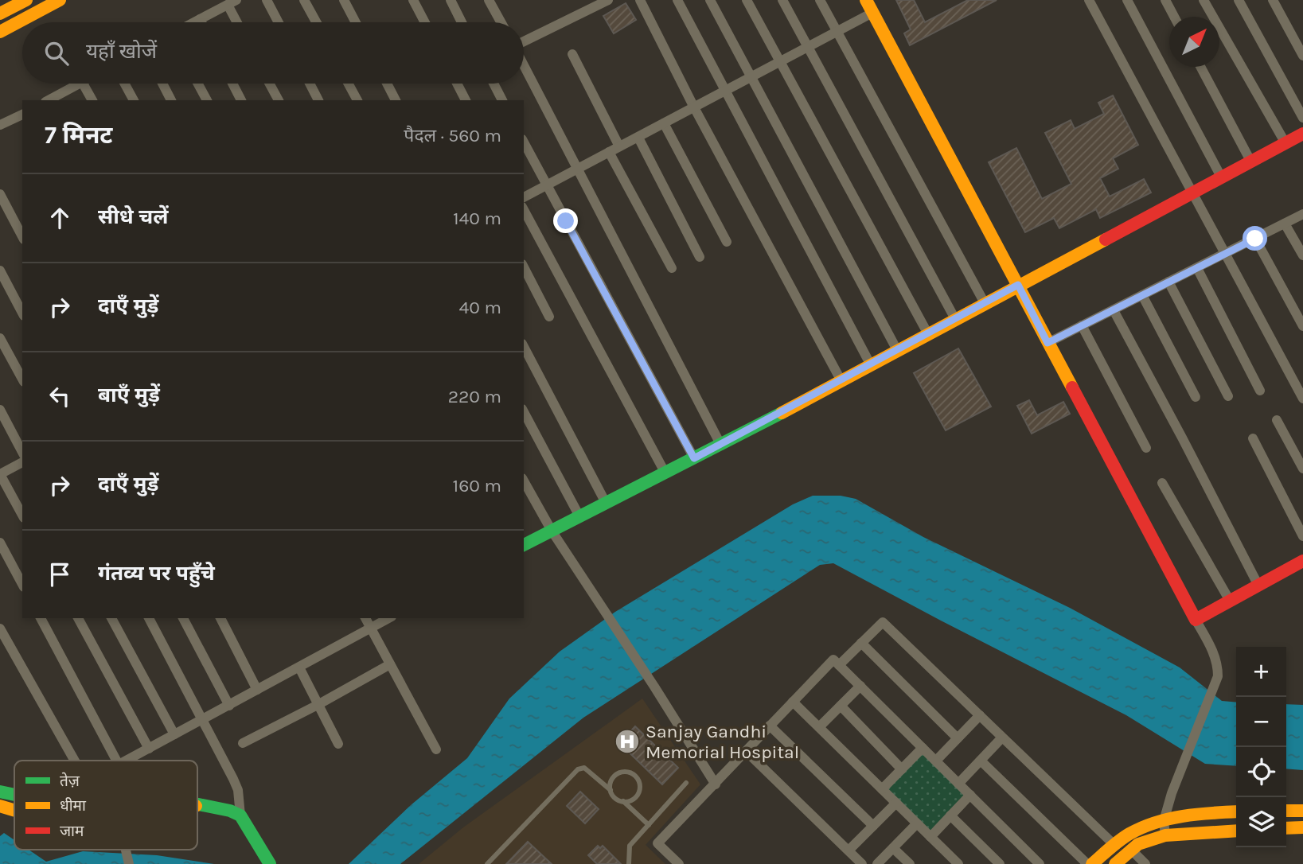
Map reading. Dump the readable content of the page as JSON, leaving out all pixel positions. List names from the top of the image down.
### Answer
{
  "places": {
    "hospital": ["Sanjay Gandhi Memorial Hospital"]
  },
  "legend": ["तेज़", "धीमा", "जाम"],
  "north": "top right",
  "page": {
    "search": "यहाँ खोजें",
    "heading": ["7 मिनट", "पैदल · 560 m"],
    "list": [
      ["सीधे चलें", "140 m"],
      ["दाएँ मुड़ें", "40 m"],
      ["बाएँ मुड़ें", "220 m"],
      ["दाएँ मुड़ें", "160 m"],
      "गंतव्य पर पहुँचे"
    ],
    "map_buttons": ["+", "−"]
  }
}
